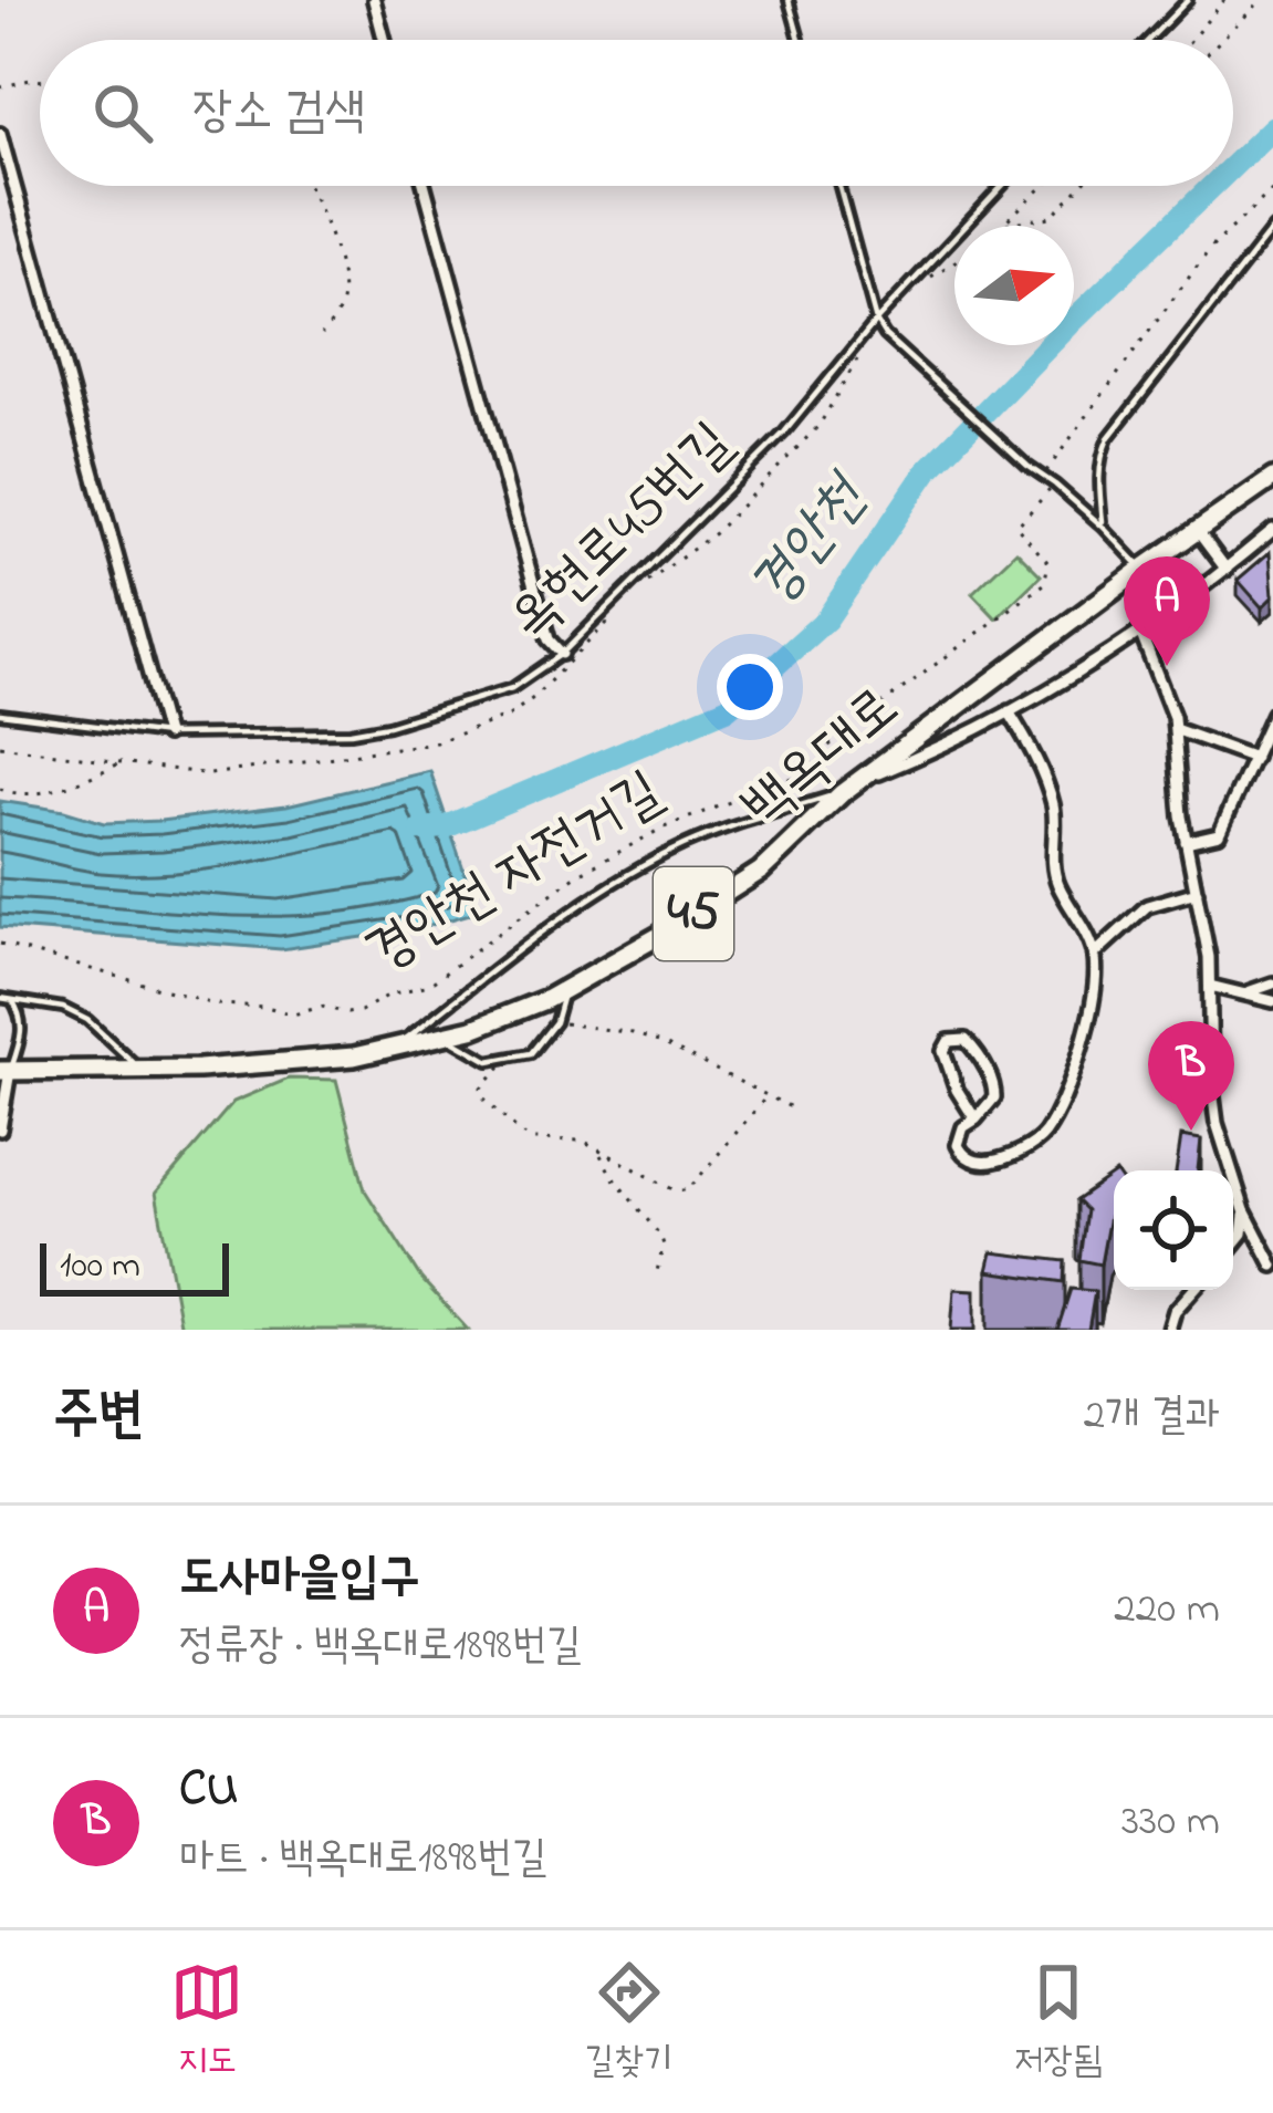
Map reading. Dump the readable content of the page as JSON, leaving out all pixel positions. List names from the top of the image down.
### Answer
{
  "streets": {
    "main road": ["백옥대로", "45"],
    "lane": ["옥현로45번길"],
    "path": ["경안천 자전거길"]
  },
  "water": ["경안천"],
  "scale_bar": "100 m",
  "north": "right",
  "page": {
    "search": "장소 검색",
    "pins": ["A", "B"],
    "scale": "100 m",
    "heading": ["주변", "2개 결과"],
    "list": [
      {
        "mark": "A",
        "name": "도사마을입구",
        "note": "정류장 · 백옥대로1898번길",
        "value": "220 m"
      },
      {
        "mark": "B",
        "name": "CU",
        "note": "마트 · 백옥대로1898번길",
        "value": "330 m"
      }
    ],
    "nav": ["지도", "길찾기", "저장됨"]
  }
}
